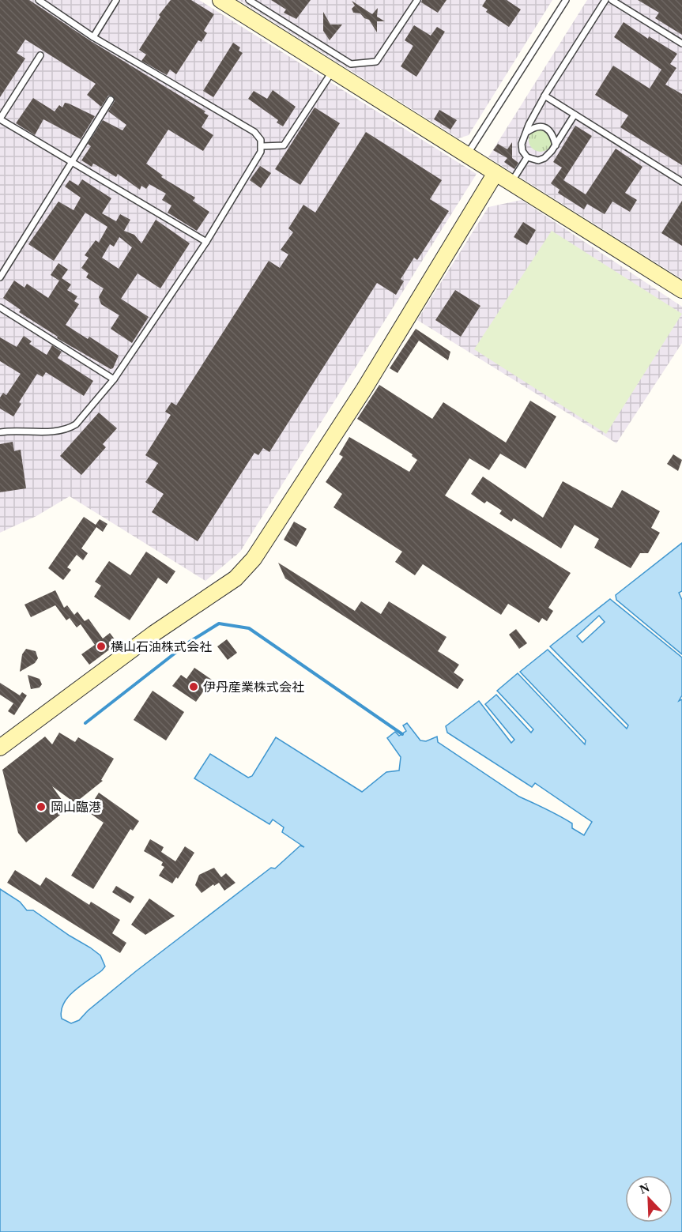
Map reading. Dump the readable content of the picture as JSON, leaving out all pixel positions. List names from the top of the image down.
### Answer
{
  "places": ["横山石油株式会社", "伊丹産業株式会社", "岡山臨港"],
  "north": "top left"
}
